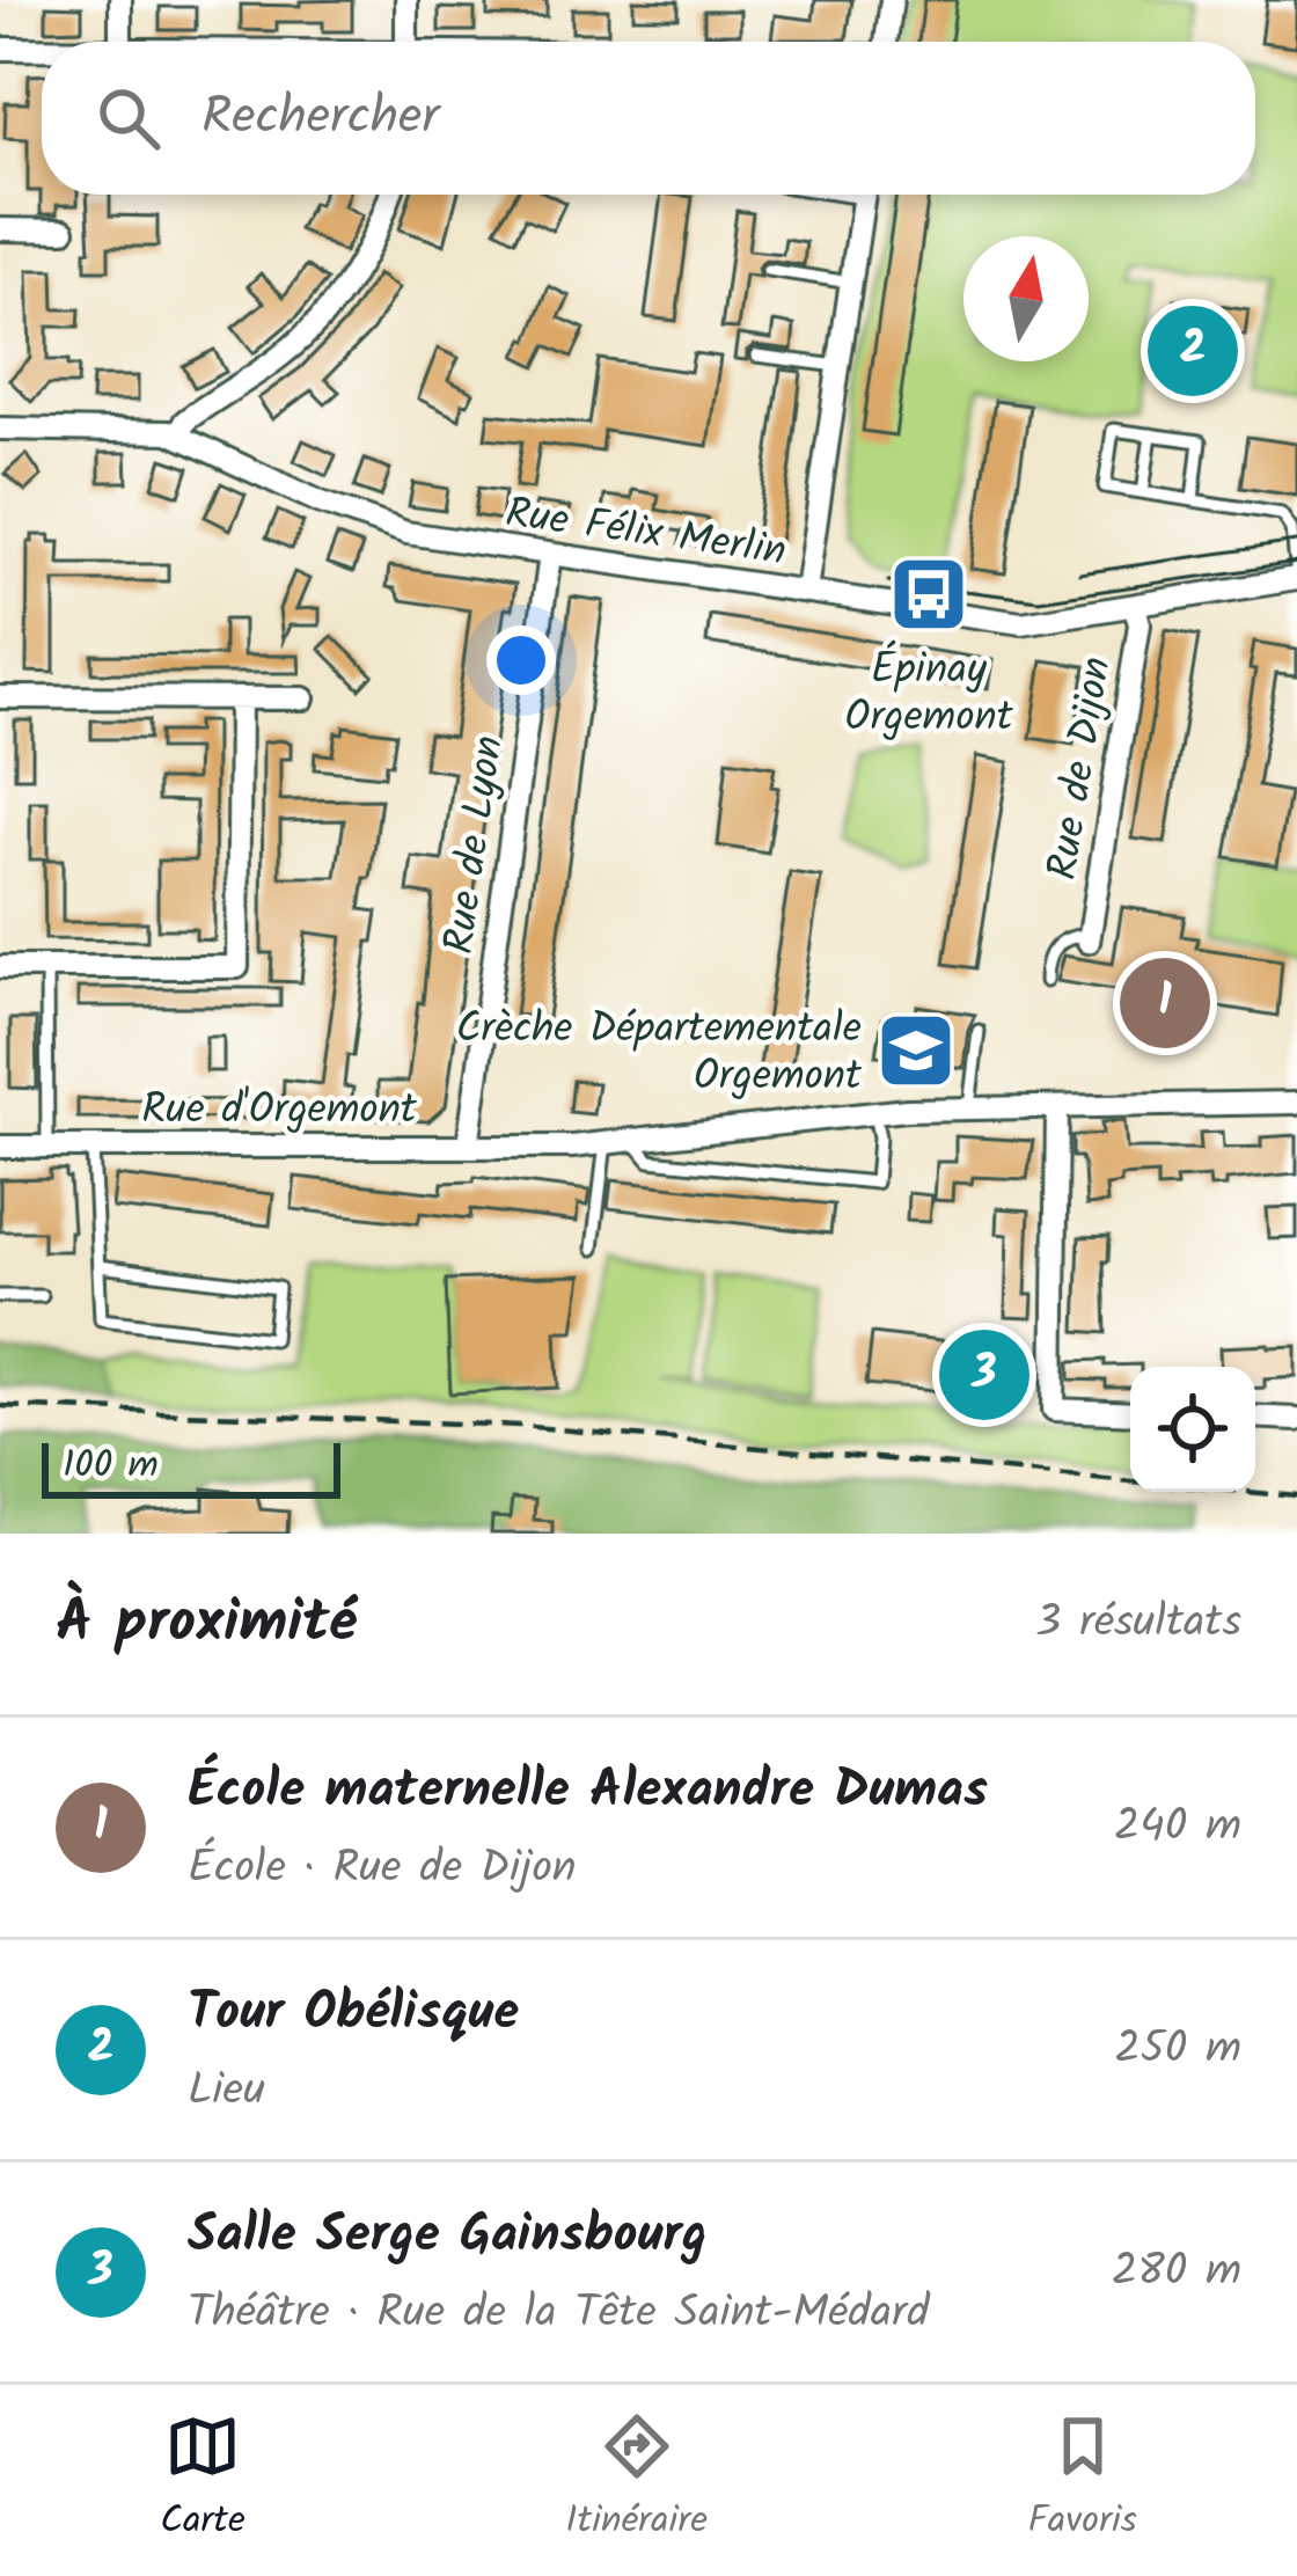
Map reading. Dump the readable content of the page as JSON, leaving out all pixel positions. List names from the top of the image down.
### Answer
{
  "streets": {
    "street": [
      "Rue Félix Merlin",
      "Rue de Dijon",
      "Rue de Lyon",
      "Rue d'Orgemont"
    ]
  },
  "crossings": [
    ["Rue Félix Merlin", "Rue de Dijon"],
    ["Rue Félix Merlin", "Rue de Lyon"],
    ["Rue de Lyon", "Rue d'Orgemont"]
  ],
  "places": {
    "bus stop": ["Épinay Orgemont"],
    "school or university": ["Crèche Départementale Orgemont"]
  },
  "scale_bar": "100 m",
  "north": "top",
  "page": {
    "search": "Rechercher",
    "pins": ["2", "1", "3"],
    "scale": "100 m",
    "heading": ["À proximité", "3 résultats"],
    "list": [
      {
        "mark": "1",
        "name": "École maternelle Alexandre Dumas",
        "note": "École · Rue de Dijon",
        "value": "240 m"
      },
      {
        "mark": "2",
        "name": "Tour Obélisque",
        "note": "Lieu",
        "value": "250 m"
      },
      {
        "mark": "3",
        "name": "Salle Serge Gainsbourg",
        "note": "Théâtre · Rue de la Tête Saint-Médard",
        "value": "280 m"
      }
    ],
    "nav": ["Carte", "Itinéraire", "Favoris"]
  }
}
